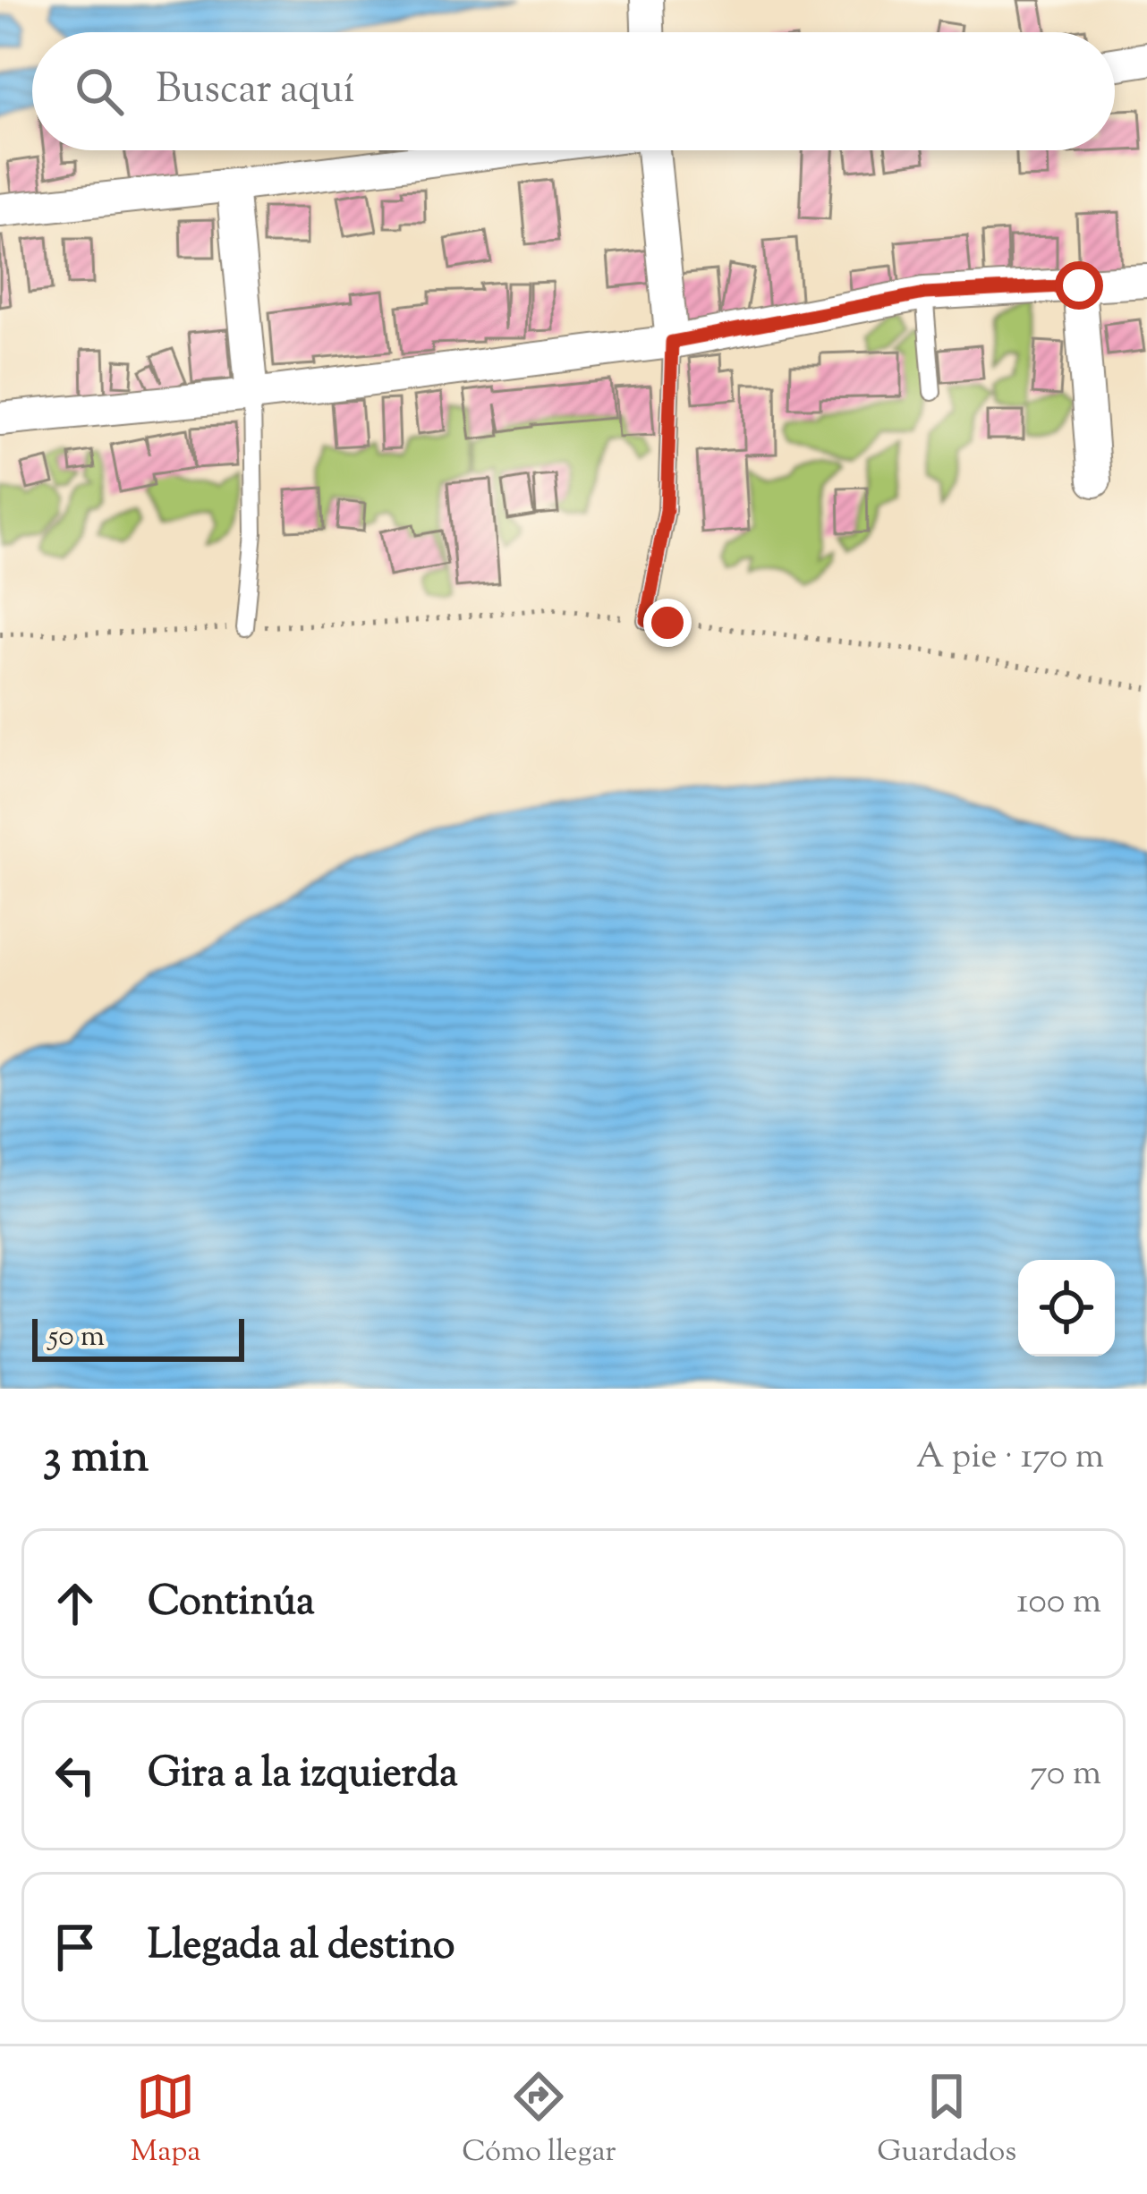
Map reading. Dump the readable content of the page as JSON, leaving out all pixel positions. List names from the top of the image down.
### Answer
{
  "scale_bar": "50 m",
  "page": {
    "search": "Buscar aquí",
    "scale": "50 m",
    "heading": ["3 min", "A pie · 170 m"],
    "list": [
      ["Continúa", "100 m"],
      ["Gira a la izquierda", "70 m"],
      "Llegada al destino"
    ],
    "nav": ["Mapa", "Cómo llegar", "Guardados"]
  }
}
